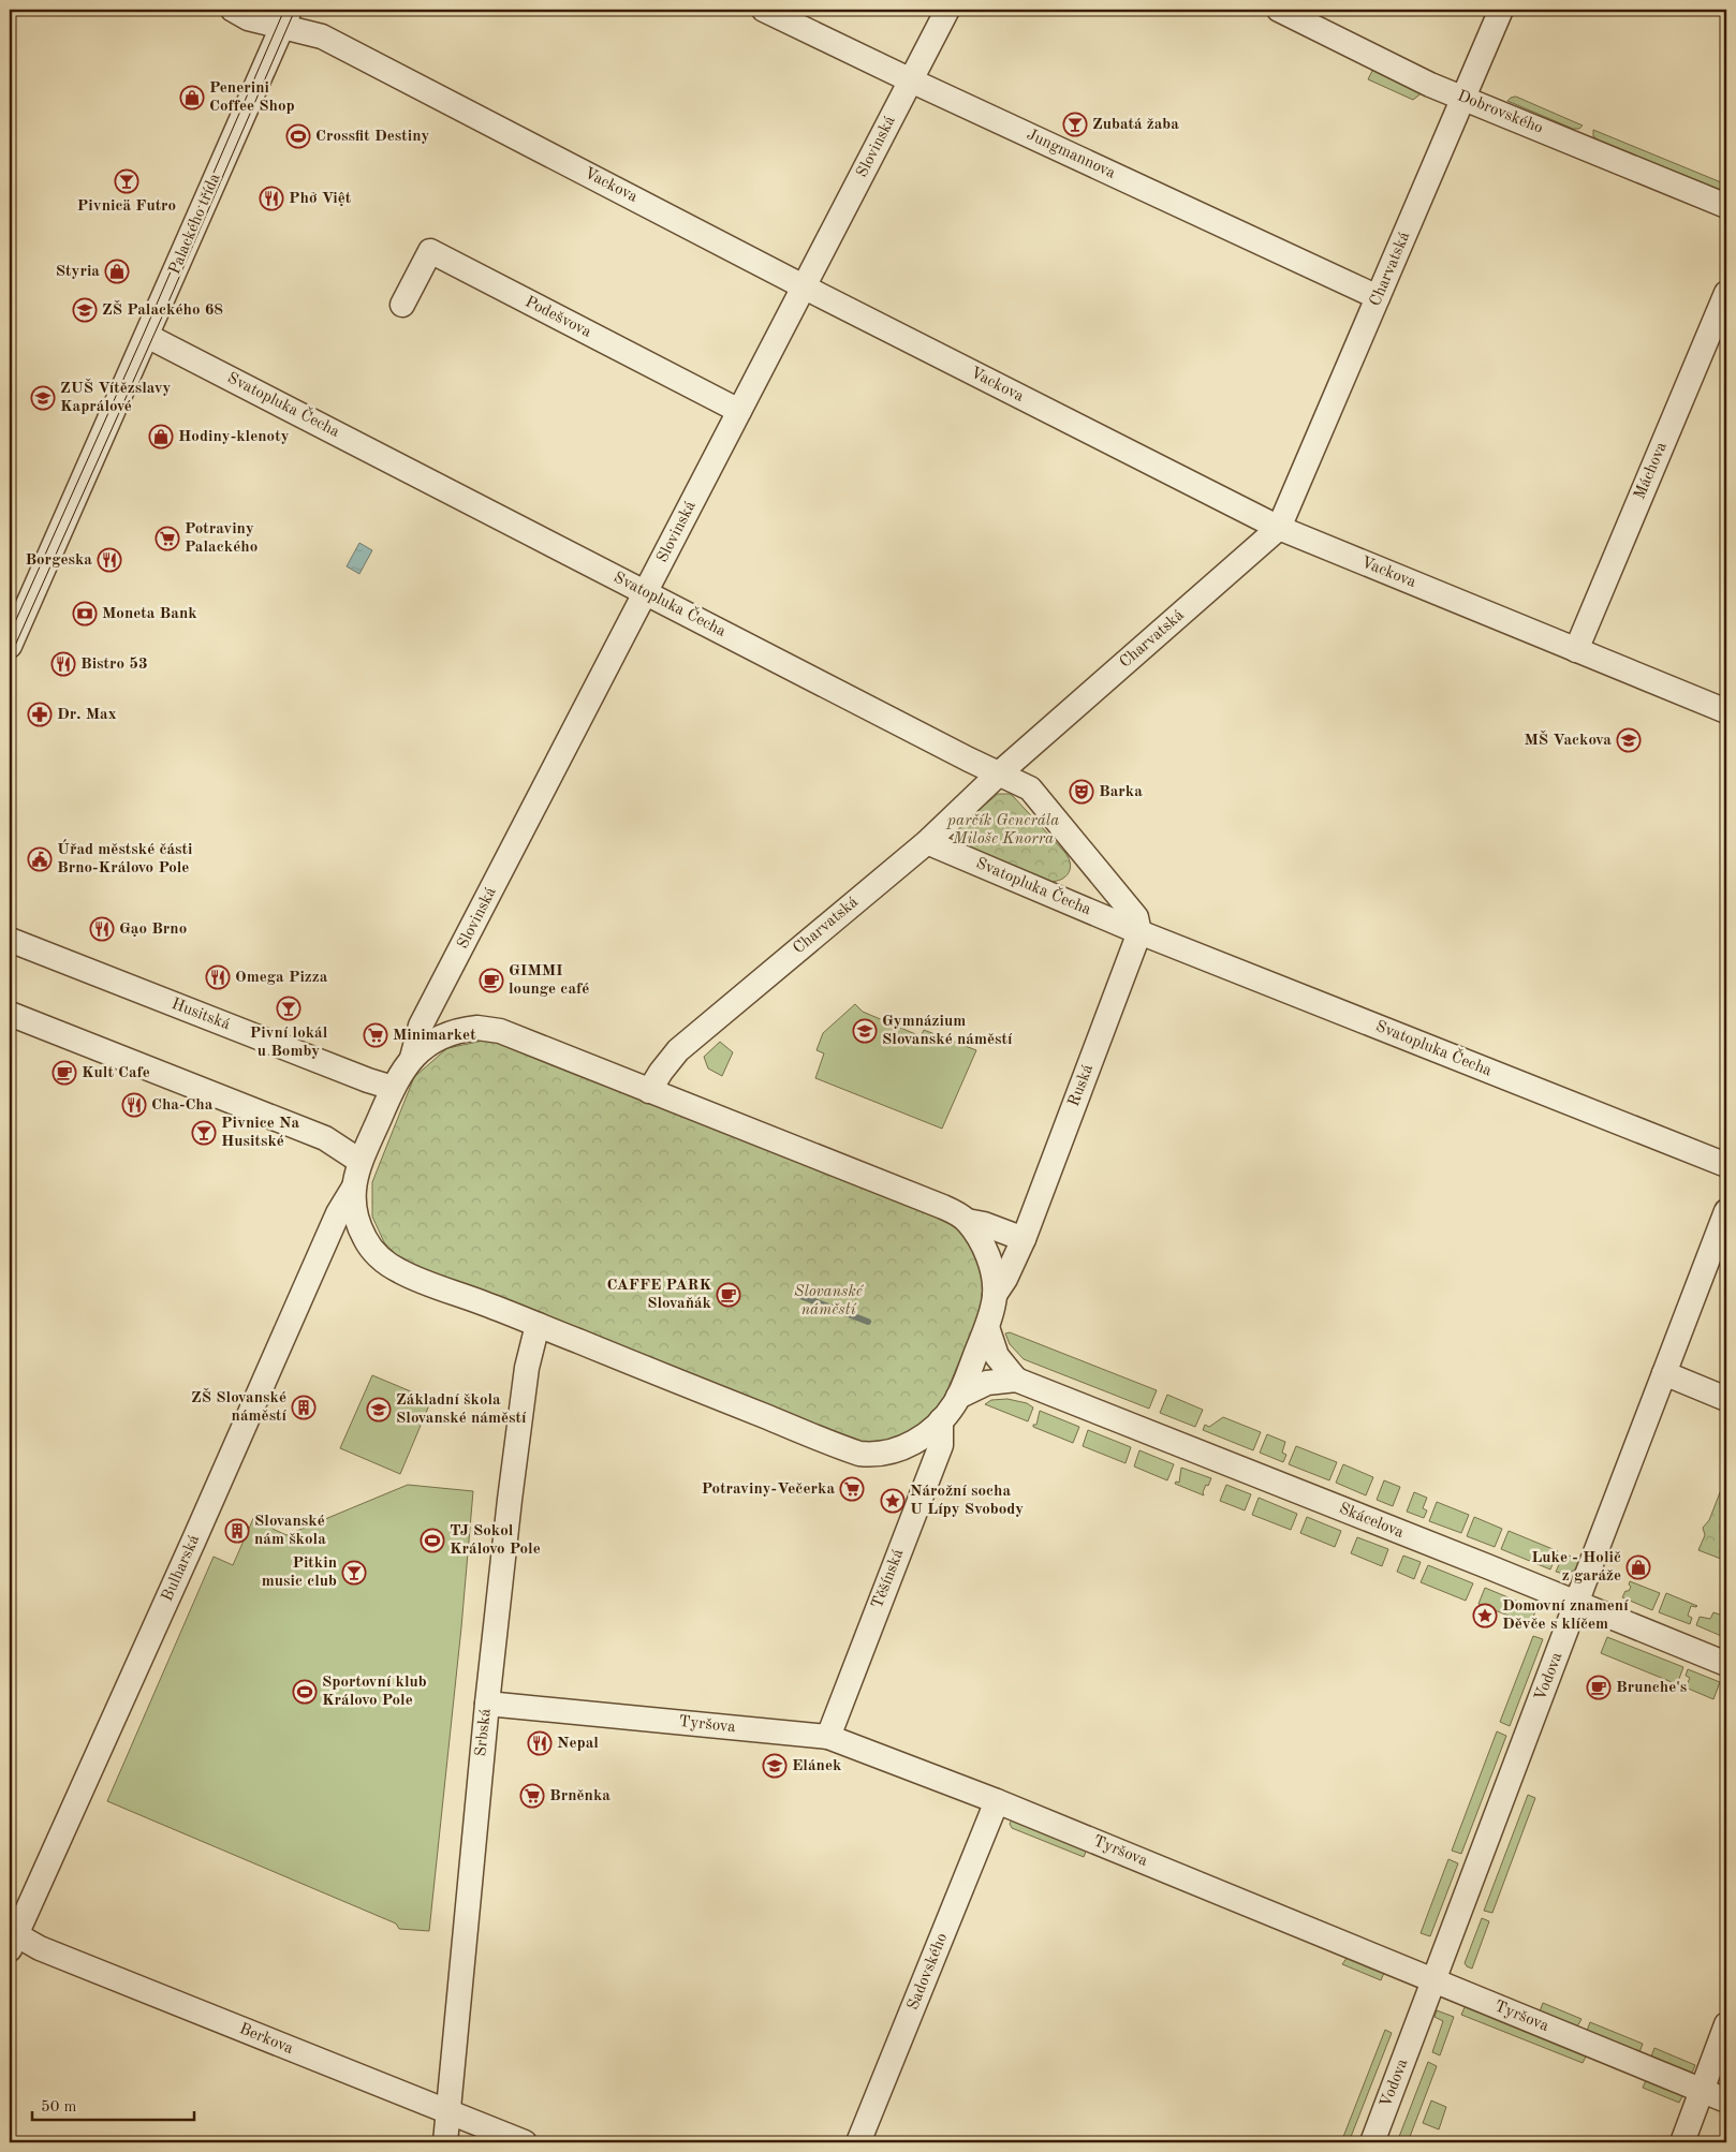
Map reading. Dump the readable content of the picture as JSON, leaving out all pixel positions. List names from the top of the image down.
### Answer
{
  "streets": {
    "street": [
      "Dobrovského",
      "Slovinská",
      "Jungmannova",
      "Vackova",
      "Palackého třída",
      "Charvatská",
      "Podešvova",
      "Svatopluka Čecha",
      "Máchova",
      "Husitská",
      "Ruská",
      "Skácelova",
      "Bulharská",
      "Těšínská",
      "Vodova",
      "Tyršova",
      "Srbská",
      "Sadovského",
      "Berkova"
    ]
  },
  "crossings": [
    ["Dobrovského", "Charvatská"],
    ["Slovinská", "Jungmannova"],
    ["Slovinská", "Vackova"],
    ["Slovinská", "Podešvova"],
    ["Slovinská", "Svatopluka Čecha"],
    ["Jungmannova", "Charvatská"],
    ["Vackova", "Palackého třída"],
    ["Vackova", "Charvatská"],
    ["Vackova", "Máchova"],
    ["Palackého třída", "Svatopluka Čecha"],
    ["Charvatská", "Svatopluka Čecha"],
    ["Svatopluka Čecha", "Ruská"],
    ["Skácelova", "Vodova"],
    ["Bulharská", "Berkova"],
    ["Těšínská", "Tyršova"],
    ["Vodova", "Tyršova"],
    ["Tyršova", "Srbská"],
    ["Tyršova", "Sadovského"],
    ["Srbská", "Berkova"]
  ],
  "parks": ["parčík Generála Miloše Knorra", "Slovanské náměstí"],
  "places": {
    "shop": [
      "Penerini Coffee Shop",
      "Styria",
      "Hodiny-klenoty",
      "Luke - Holič z garáže"
    ],
    "bar": [
      "Zubatá žaba",
      "Pivnicä Futro",
      "Pivní lokál u Bomby",
      "Pivnice Na Husitské",
      "Pitkin music club"
    ],
    "sports": ["Crossfit Destiny", "TJ Sokol Královo Pole", "Sportovní klub Královo Pole"],
    "restaurant": [
      "Phở Việt",
      "Borgeska",
      "Bistro 53",
      "Gạo Brno",
      "Omega Pizza",
      "Cha-Cha",
      "Nepal"
    ],
    "school or university": [
      "ZŠ Palackého 68",
      "ZUŠ Vítězslavy Kaprálové",
      "MŠ Vackova",
      "Gymnázium Slovanské náměstí",
      "Základní škola Slovanské náměstí",
      "Elánek"
    ],
    "supermarket": [
      "Potraviny Palackého",
      "Minimarket",
      "Potraviny-Večerka",
      "Brněnka"
    ],
    "bank": ["Moneta Bank"],
    "pharmacy": ["Dr. Max"],
    "theatre": ["Barka"],
    "public building": ["Úřad městské části Brno-Královo Pole"],
    "cafe": [
      "GIMMI lounge café",
      "Kult Cafe",
      "CAFFE PARK Slovaňák",
      "Brunche's"
    ],
    "building": ["ZŠ Slovanské náměstí", "Slovanské nám škola"],
    "place": ["Nárožní socha U Lípy Svobody", "Domovní znamení Děvče s klíčem"]
  },
  "scale_bar": "50 m"
}
